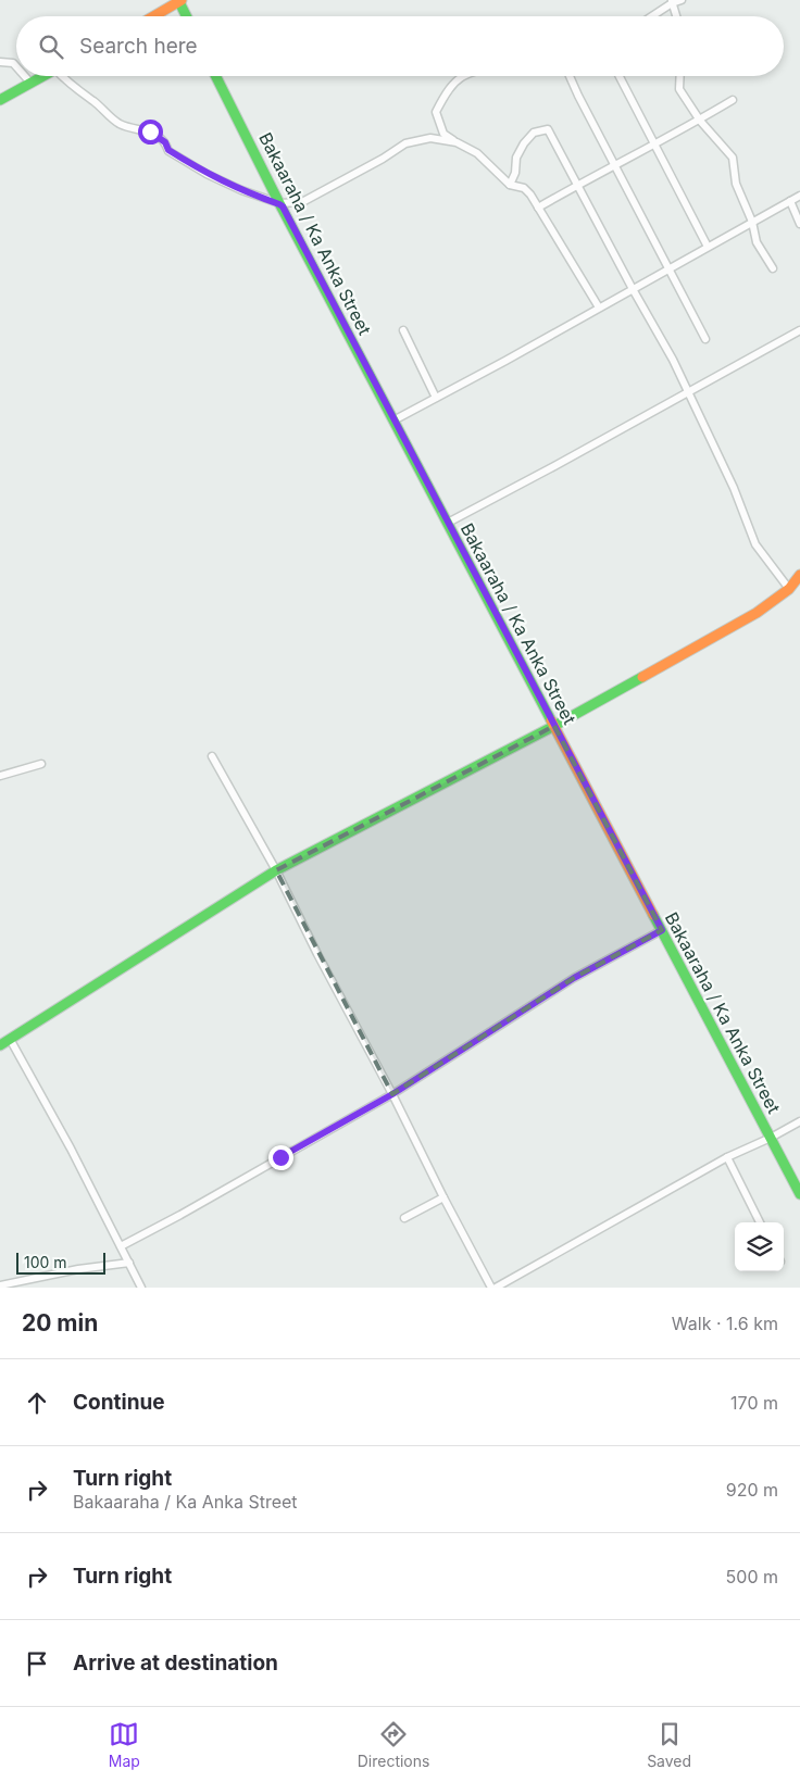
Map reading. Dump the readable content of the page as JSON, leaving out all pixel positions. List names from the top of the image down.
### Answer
{
  "streets": {
    "street": ["Bakaaraha / Ka Anka Street"]
  },
  "scale_bar": "100 m",
  "page": {
    "search": "Search here",
    "scale": "100 m",
    "heading": ["20 min", "Walk · 1.6 km"],
    "list": [
      ["Continue", "170 m"],
      ["Turn right", "Bakaaraha / Ka Anka Street", "920 m"],
      ["Turn right", "500 m"],
      "Arrive at destination"
    ],
    "nav": ["Map", "Directions", "Saved"]
  }
}
